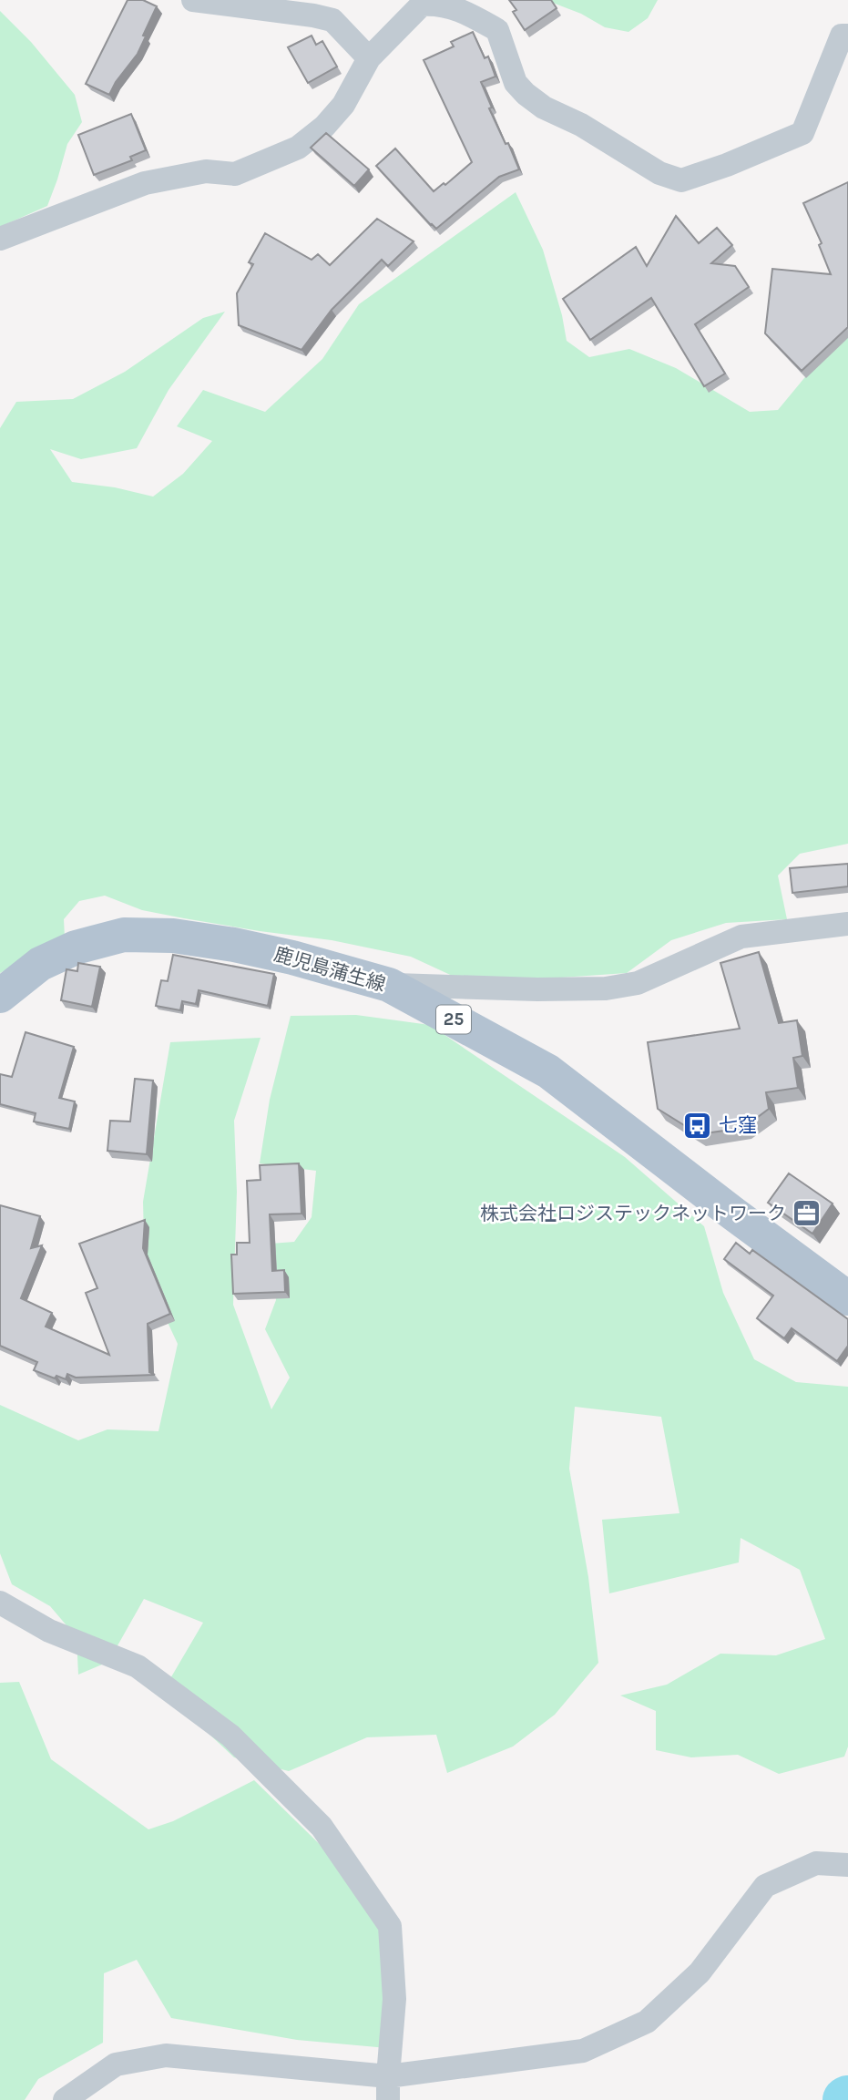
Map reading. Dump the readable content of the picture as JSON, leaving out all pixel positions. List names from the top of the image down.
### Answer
{
  "streets": {
    "main road": ["鹿児島蒲生線", "25"]
  },
  "places": {
    "bus stop": ["七窪"],
    "office": ["株式会社ロジステックネットワーク"]
  }
}
